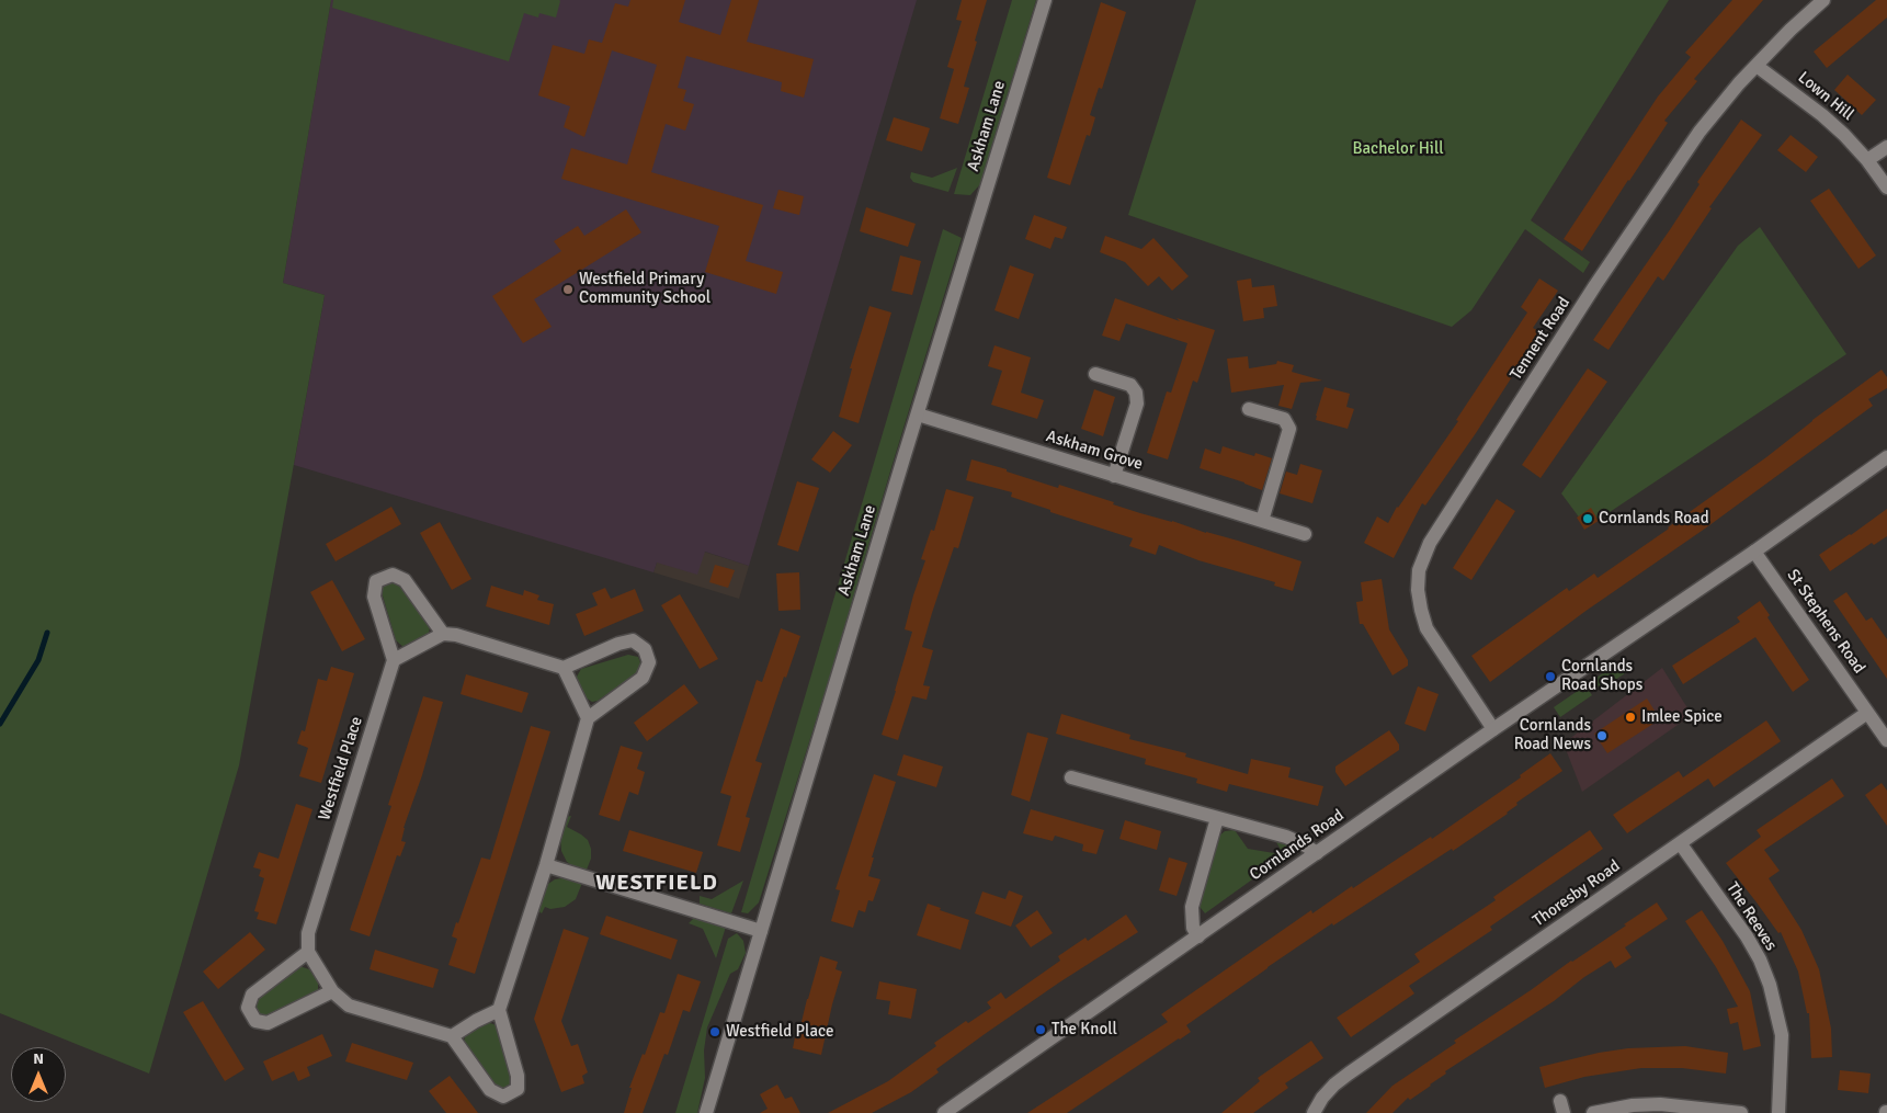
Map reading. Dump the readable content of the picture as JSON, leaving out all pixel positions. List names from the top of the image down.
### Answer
{
  "streets": {
    "street": [
      "Lown Hill",
      "Askham Lane",
      "Tennent Road",
      "Askham Grove",
      "St Stephens Road",
      "Westfield Place",
      "Cornlands Road",
      "Thoresby Road",
      "The Reeves"
    ]
  },
  "crossings": [
    ["Lown Hill", "Tennent Road"],
    ["Askham Lane", "Askham Grove"],
    ["Tennent Road", "Cornlands Road"],
    ["St Stephens Road", "Cornlands Road"],
    ["St Stephens Road", "Thoresby Road"],
    ["Thoresby Road", "The Reeves"]
  ],
  "districts": ["WESTFIELD"],
  "parks": ["Bachelor Hill"],
  "places": [
    "Westfield Primary Community School",
    "Cornlands Road",
    "Cornlands Road Shops",
    "Imlee Spice",
    "Cornlands Road News",
    "The Knoll",
    "Westfield Place"
  ],
  "north": "top"
}
